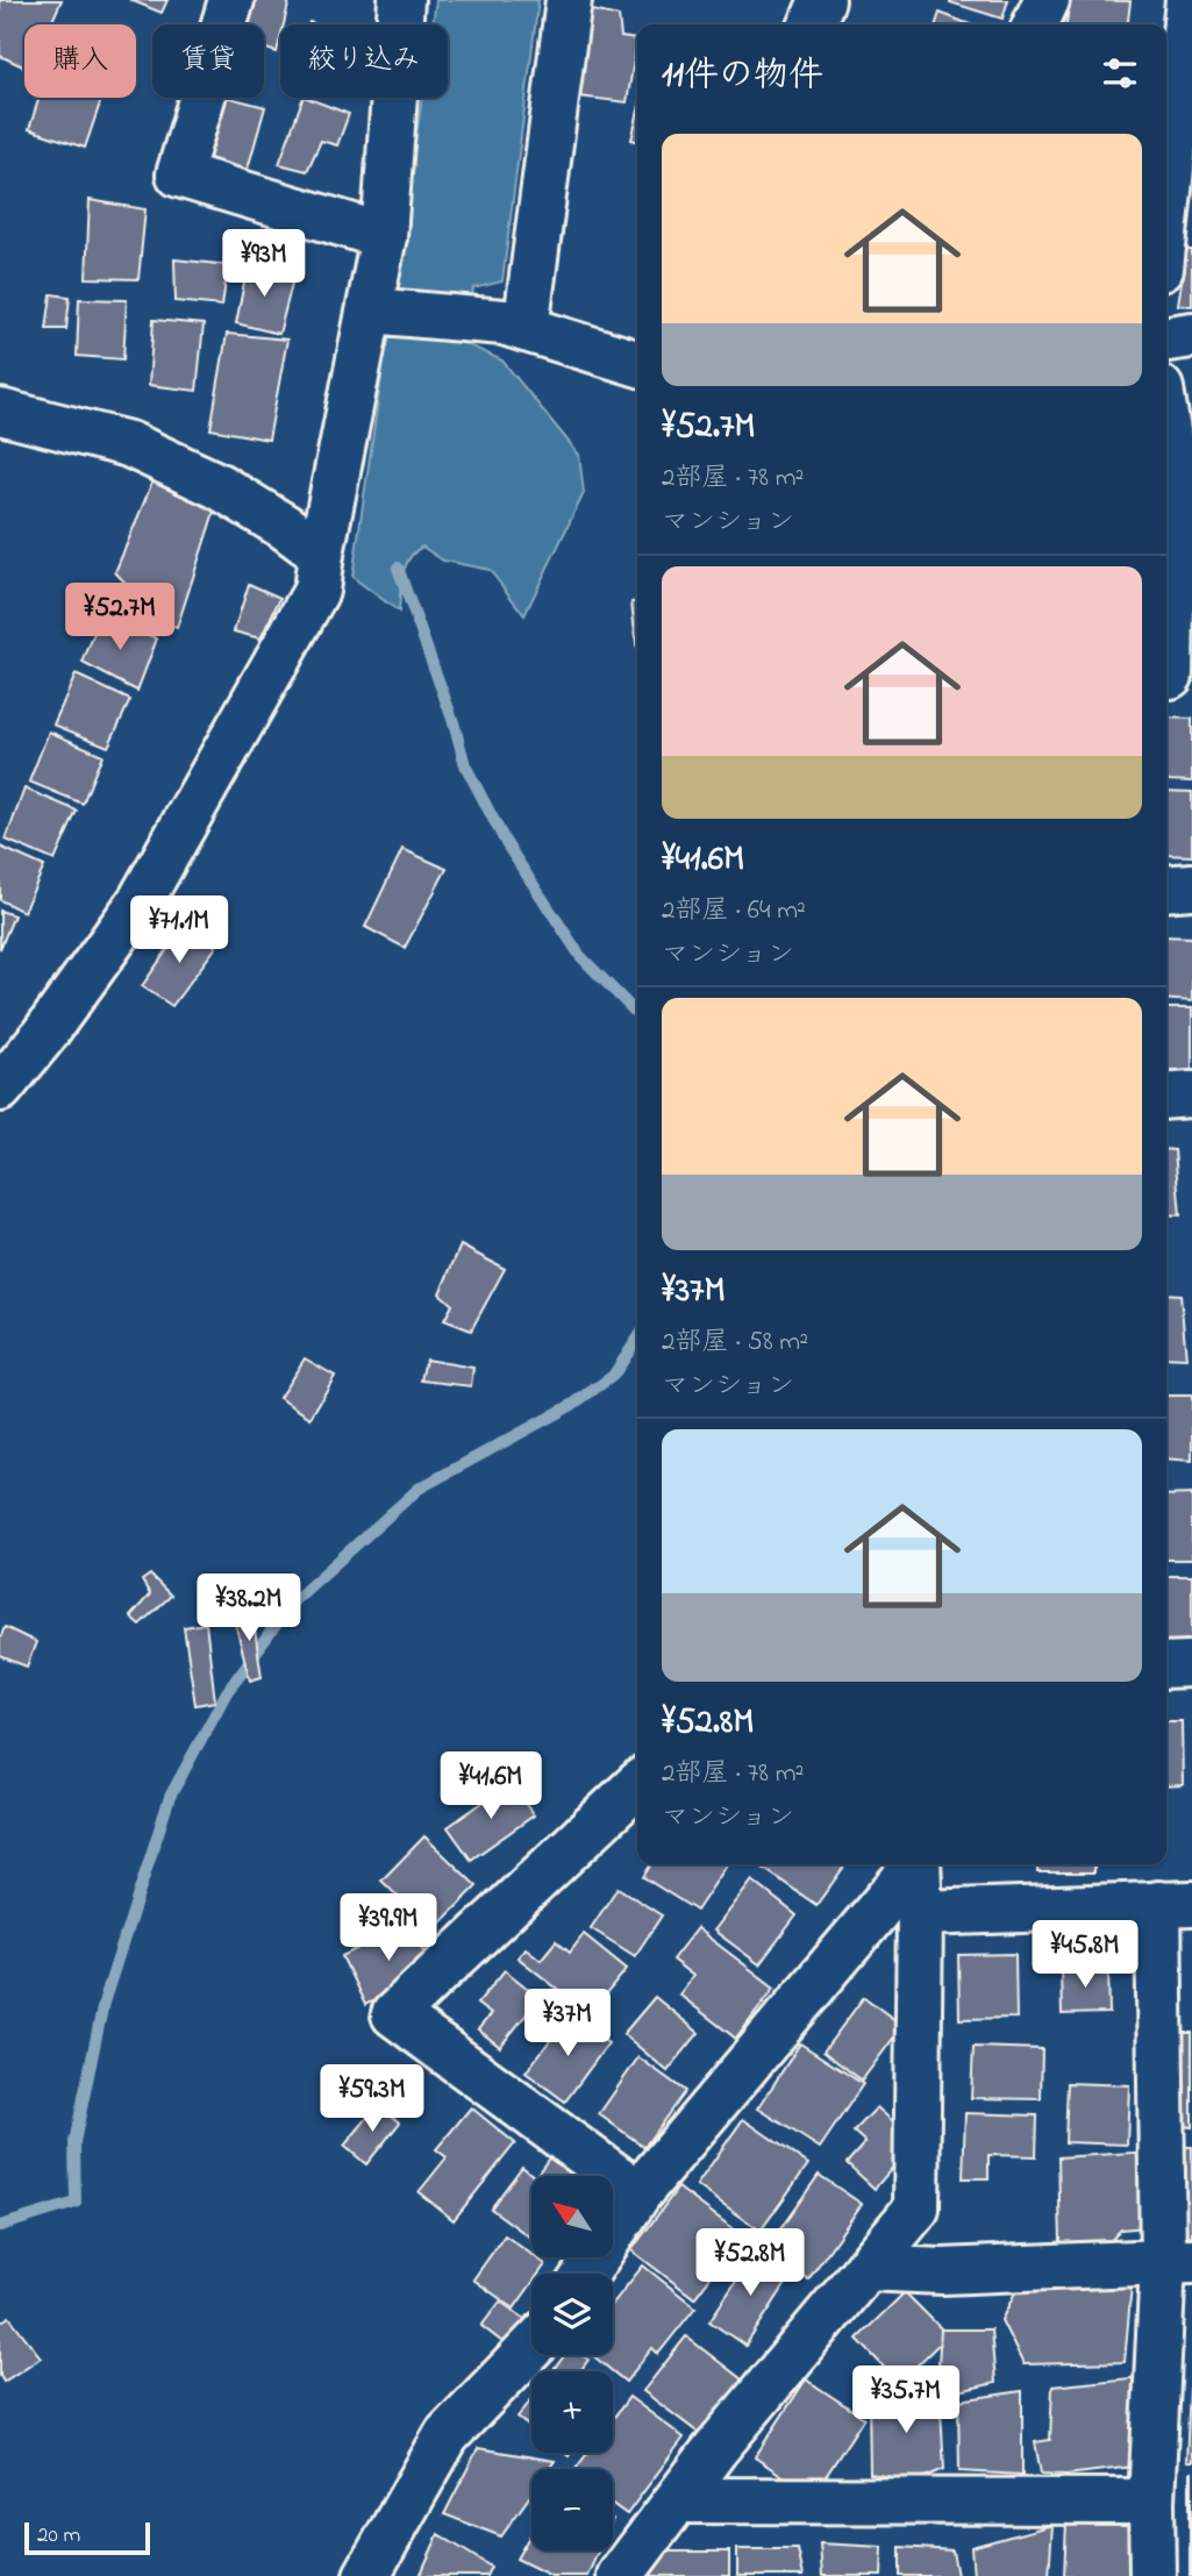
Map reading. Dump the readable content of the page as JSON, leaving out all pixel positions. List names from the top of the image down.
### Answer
{
  "scale_bar": "20 m",
  "north": "top left",
  "page": {
    "chip": ["購入", "賃貸", "絞り込み"],
    "heading": "11件の物件",
    "list": [
      {
        "name": "¥52.7M",
        "note": "2部屋 · 78 m² · マンション"
      },
      {
        "name": "¥41.6M",
        "note": "2部屋 · 64 m² · マンション"
      },
      {
        "name": "¥37M",
        "note": "2部屋 · 58 m² · マンション"
      },
      {
        "name": "¥52.8M",
        "note": "2部屋 · 78 m² · マンション"
      }
    ],
    "price": [
      "¥93M",
      "¥52.7M",
      "¥71.1M",
      "¥38.2M",
      "¥41.6M",
      "¥39.9M",
      "¥45.8M",
      "¥37M",
      "¥59.3M",
      "¥52.8M",
      "¥35.7M"
    ],
    "map_buttons": ["+", "−"],
    "scale": "20 m"
  }
}
